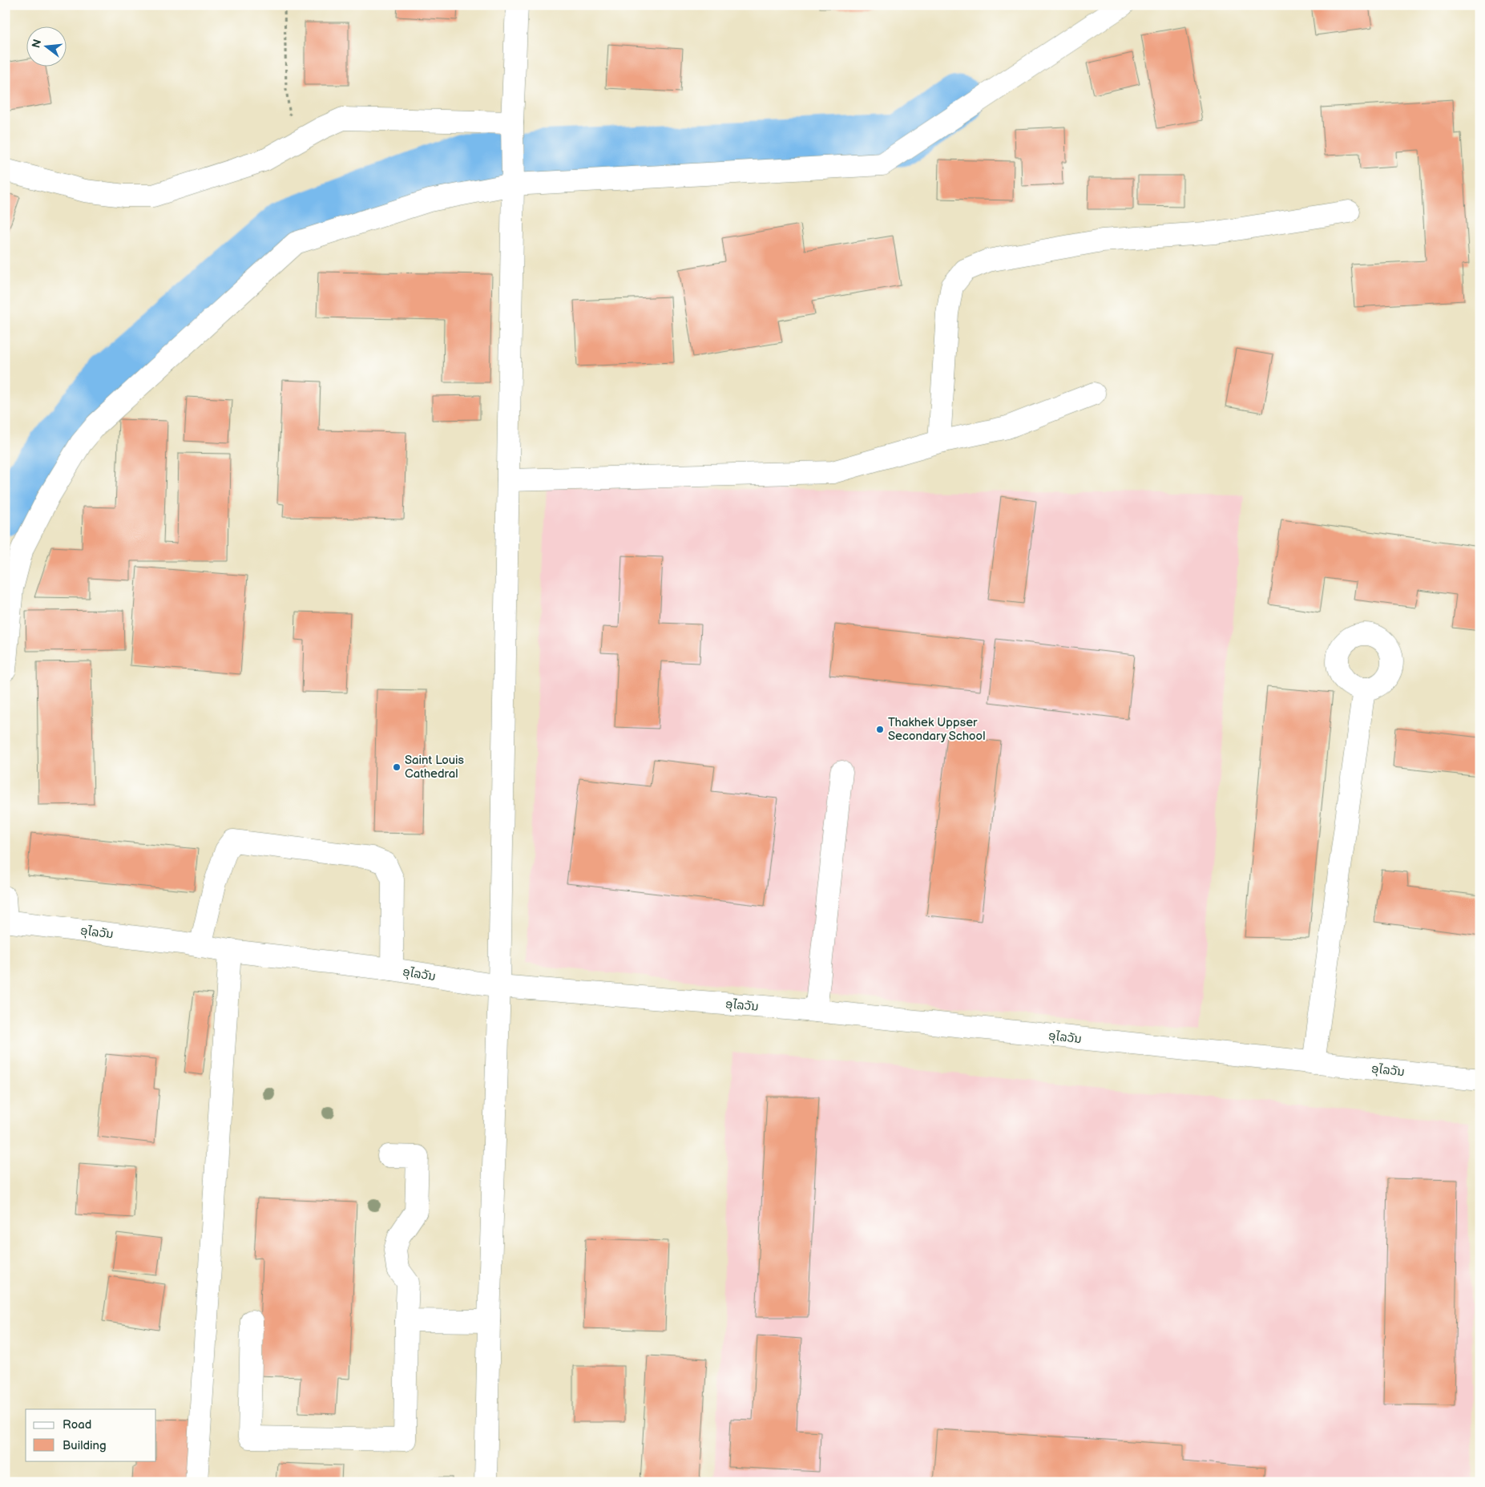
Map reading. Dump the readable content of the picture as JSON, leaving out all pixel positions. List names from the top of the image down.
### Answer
{
  "streets": {
    "street": ["ອຸໄລວັນ"]
  },
  "places": ["Thakhek Uppser Secondary School", "Saint Louis Cathedral"],
  "legend": ["Road", "Building"],
  "north": "left"
}
